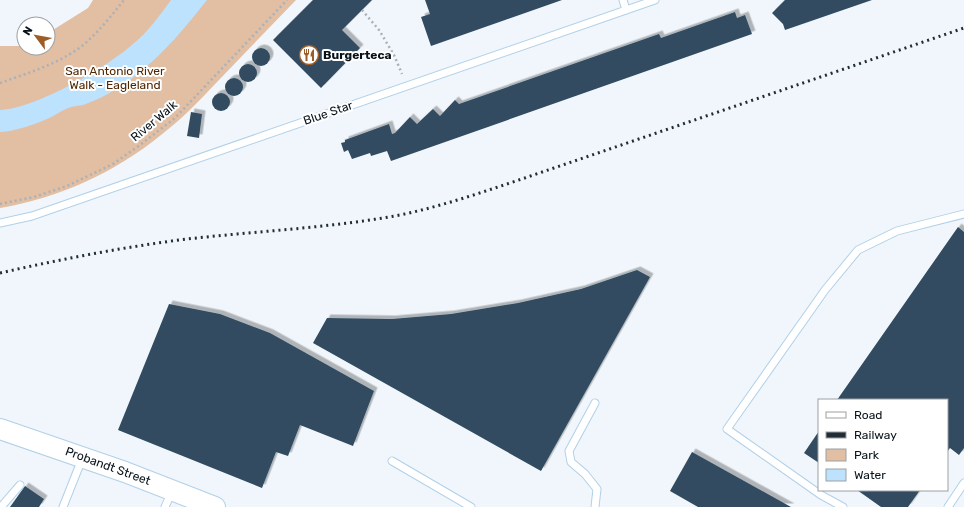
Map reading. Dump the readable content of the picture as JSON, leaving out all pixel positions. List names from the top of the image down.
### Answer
{
  "streets": {
    "main road": ["Probandt Street"],
    "lane": ["Blue Star"],
    "path": ["River Walk"]
  },
  "parks": ["San Antonio River Walk - Eagleland"],
  "places": {
    "restaurant": ["Burgerteca"]
  },
  "legend": [
    "Road",
    "Railway",
    "Park",
    "Water"
  ],
  "north": "top left"
}
